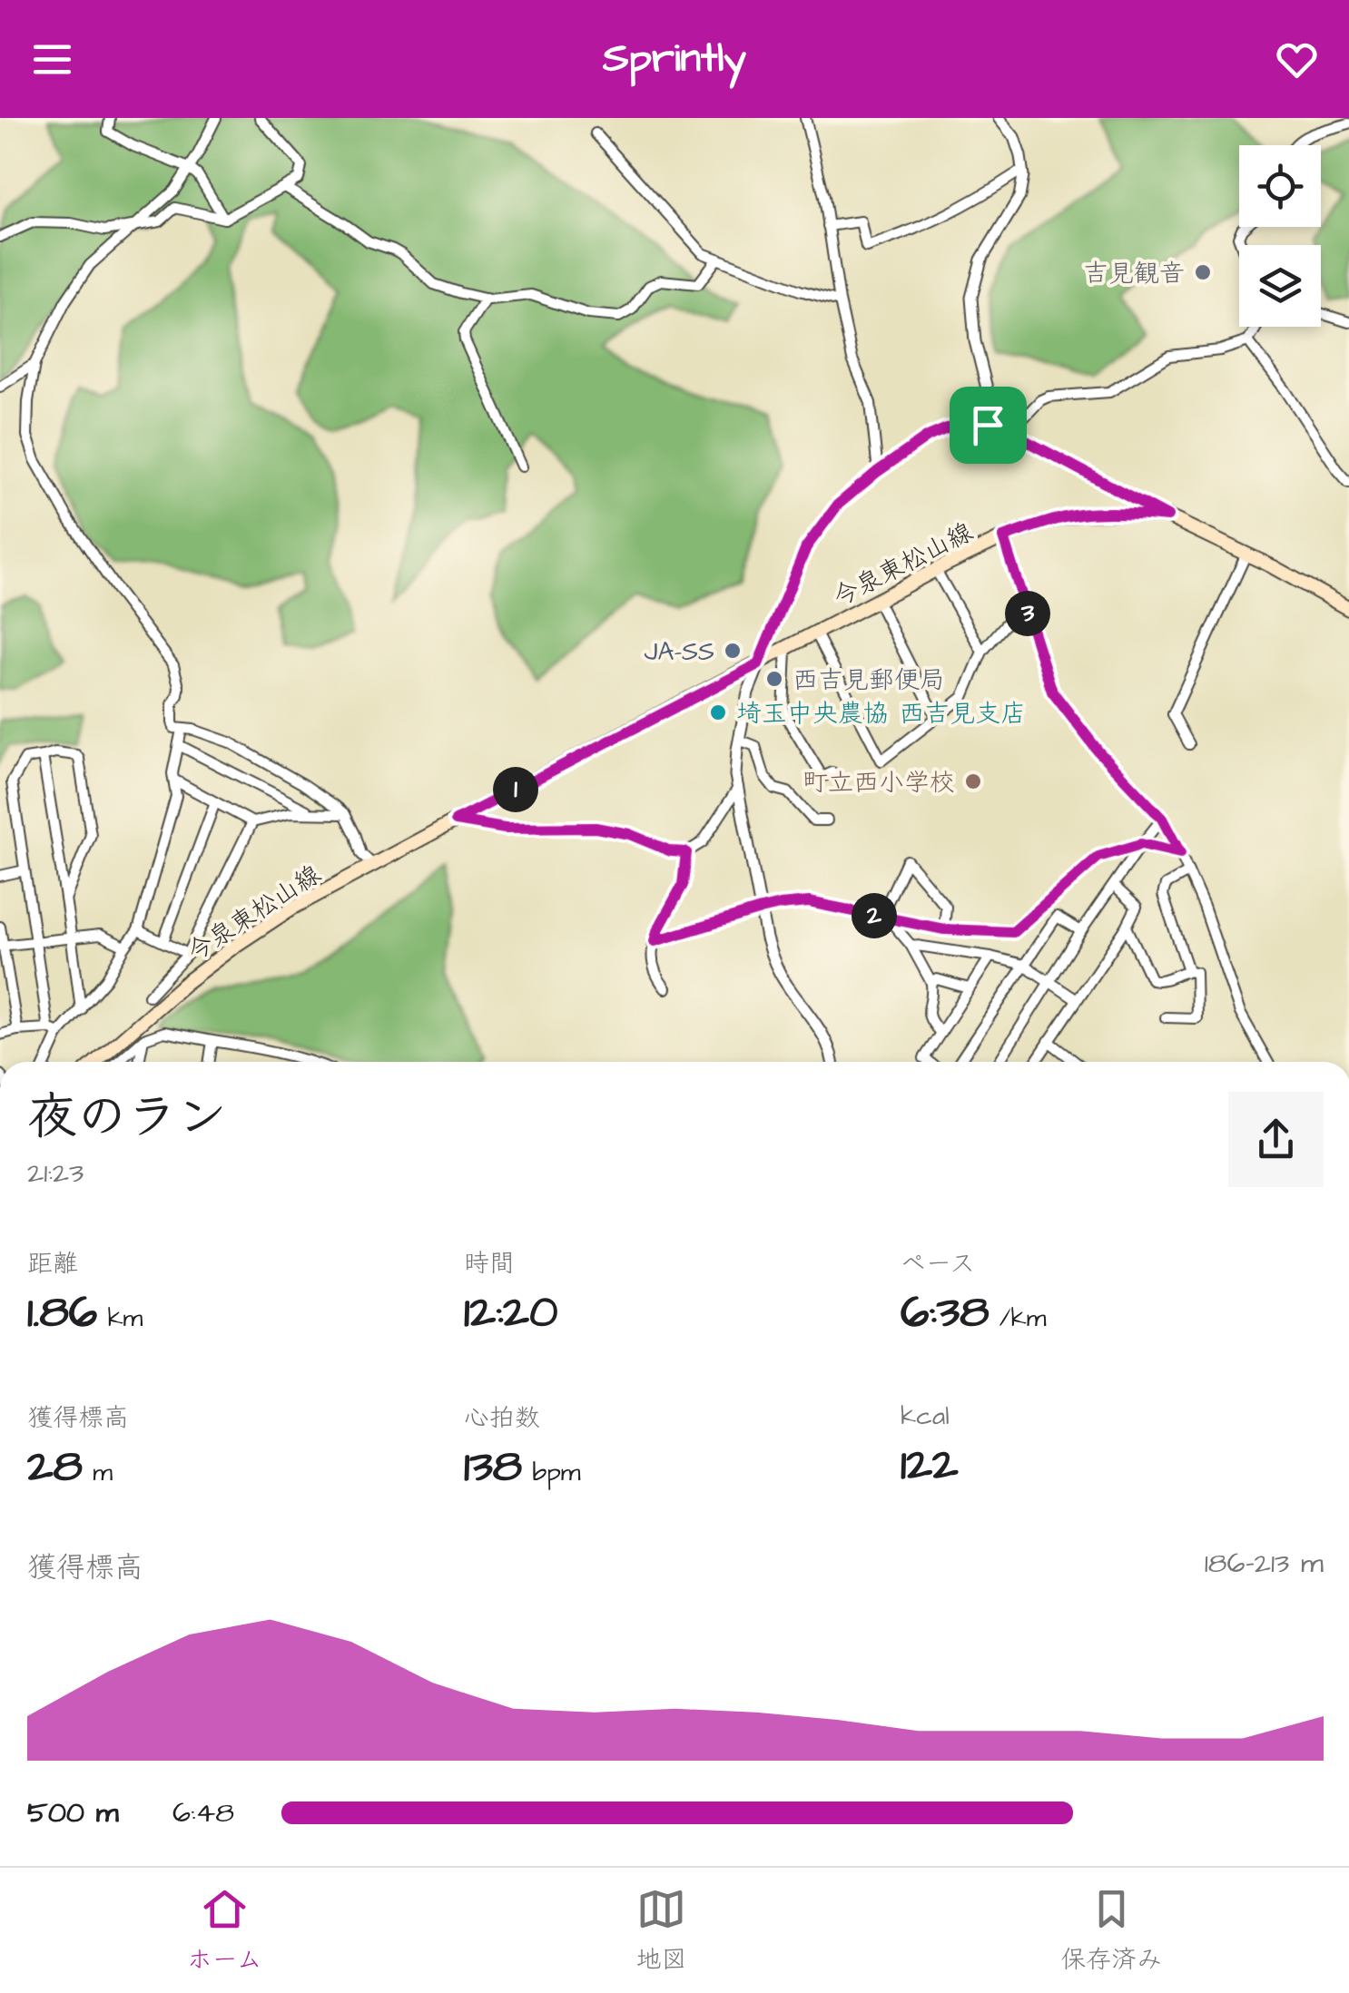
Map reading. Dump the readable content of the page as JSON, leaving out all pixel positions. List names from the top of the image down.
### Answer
{
  "streets": {
    "main road": ["今泉東松山線"]
  },
  "places": [
    "吉見観音",
    "JA-SS",
    "西吉見郵便局",
    "埼玉中央農協 西吉見支店",
    "町立西小学校"
  ],
  "page": {
    "header": "Sprintly",
    "pins": ["3", "1", "2"],
    "heading": ["夜のラン", "21:23"],
    "stats": [
      ["距離", "1.86 km"],
      ["時間", "12:20"],
      ["ペース", "6:38 /km"],
      ["獲得標高", "28 m"],
      ["心拍数", "138 bpm"],
      ["kcal", "122"]
    ],
    "chart": ["獲得標高", "186–213 m"],
    "list": [
      {
        "name": "500 m",
        "note": "6:48"
      }
    ],
    "tabs": ["ホーム", "地図", "保存済み"]
  }
}
